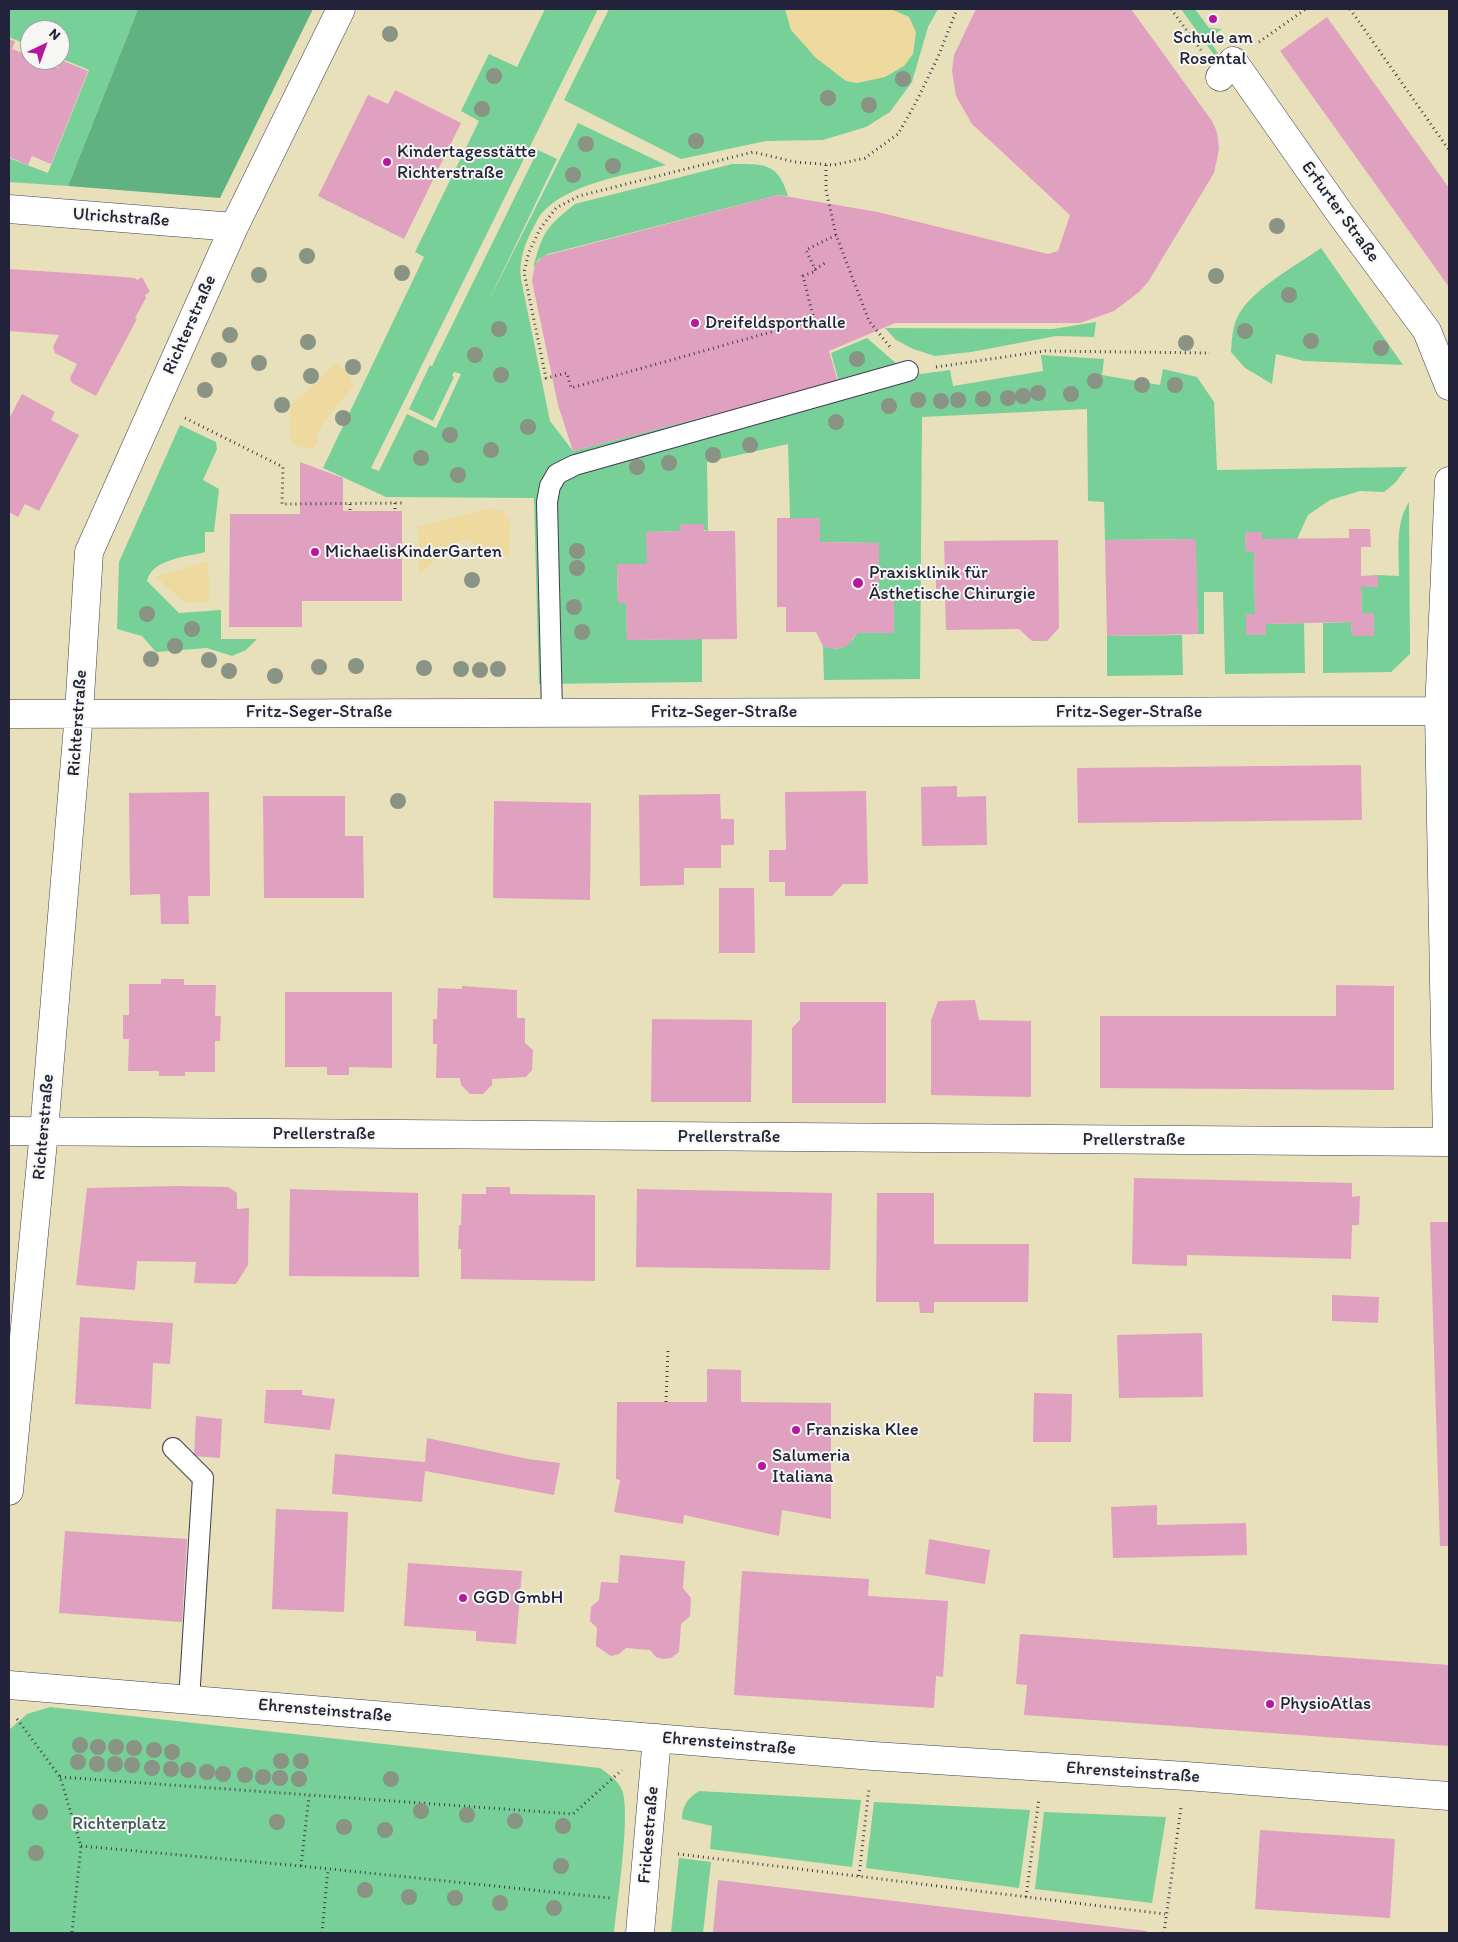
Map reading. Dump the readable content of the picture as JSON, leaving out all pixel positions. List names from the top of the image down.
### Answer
{
  "streets": {
    "street": [
      "Erfurter Straße",
      "Ulrichstraße",
      "Richterstraße",
      "Fritz-Seger-Straße",
      "Prellerstraße",
      "Ehrensteinstraße",
      "Frickestraße"
    ]
  },
  "crossings": [
    ["Ulrichstraße", "Richterstraße"],
    ["Richterstraße", "Fritz-Seger-Straße"],
    ["Richterstraße", "Prellerstraße"],
    ["Ehrensteinstraße", "Frickestraße"]
  ],
  "parks": ["Richterplatz"],
  "places": [
    "Schule am Rosental",
    "Kindertagesstätte Richterstraße",
    "Dreifeldsporthalle",
    "MichaelisKinderGarten",
    "Praxisklinik für Ästhetische Chirurgie",
    "Franziska Klee",
    "Salumeria Italiana",
    "GGD GmbH",
    "PhysioAtlas"
  ],
  "north": "top right"
}
